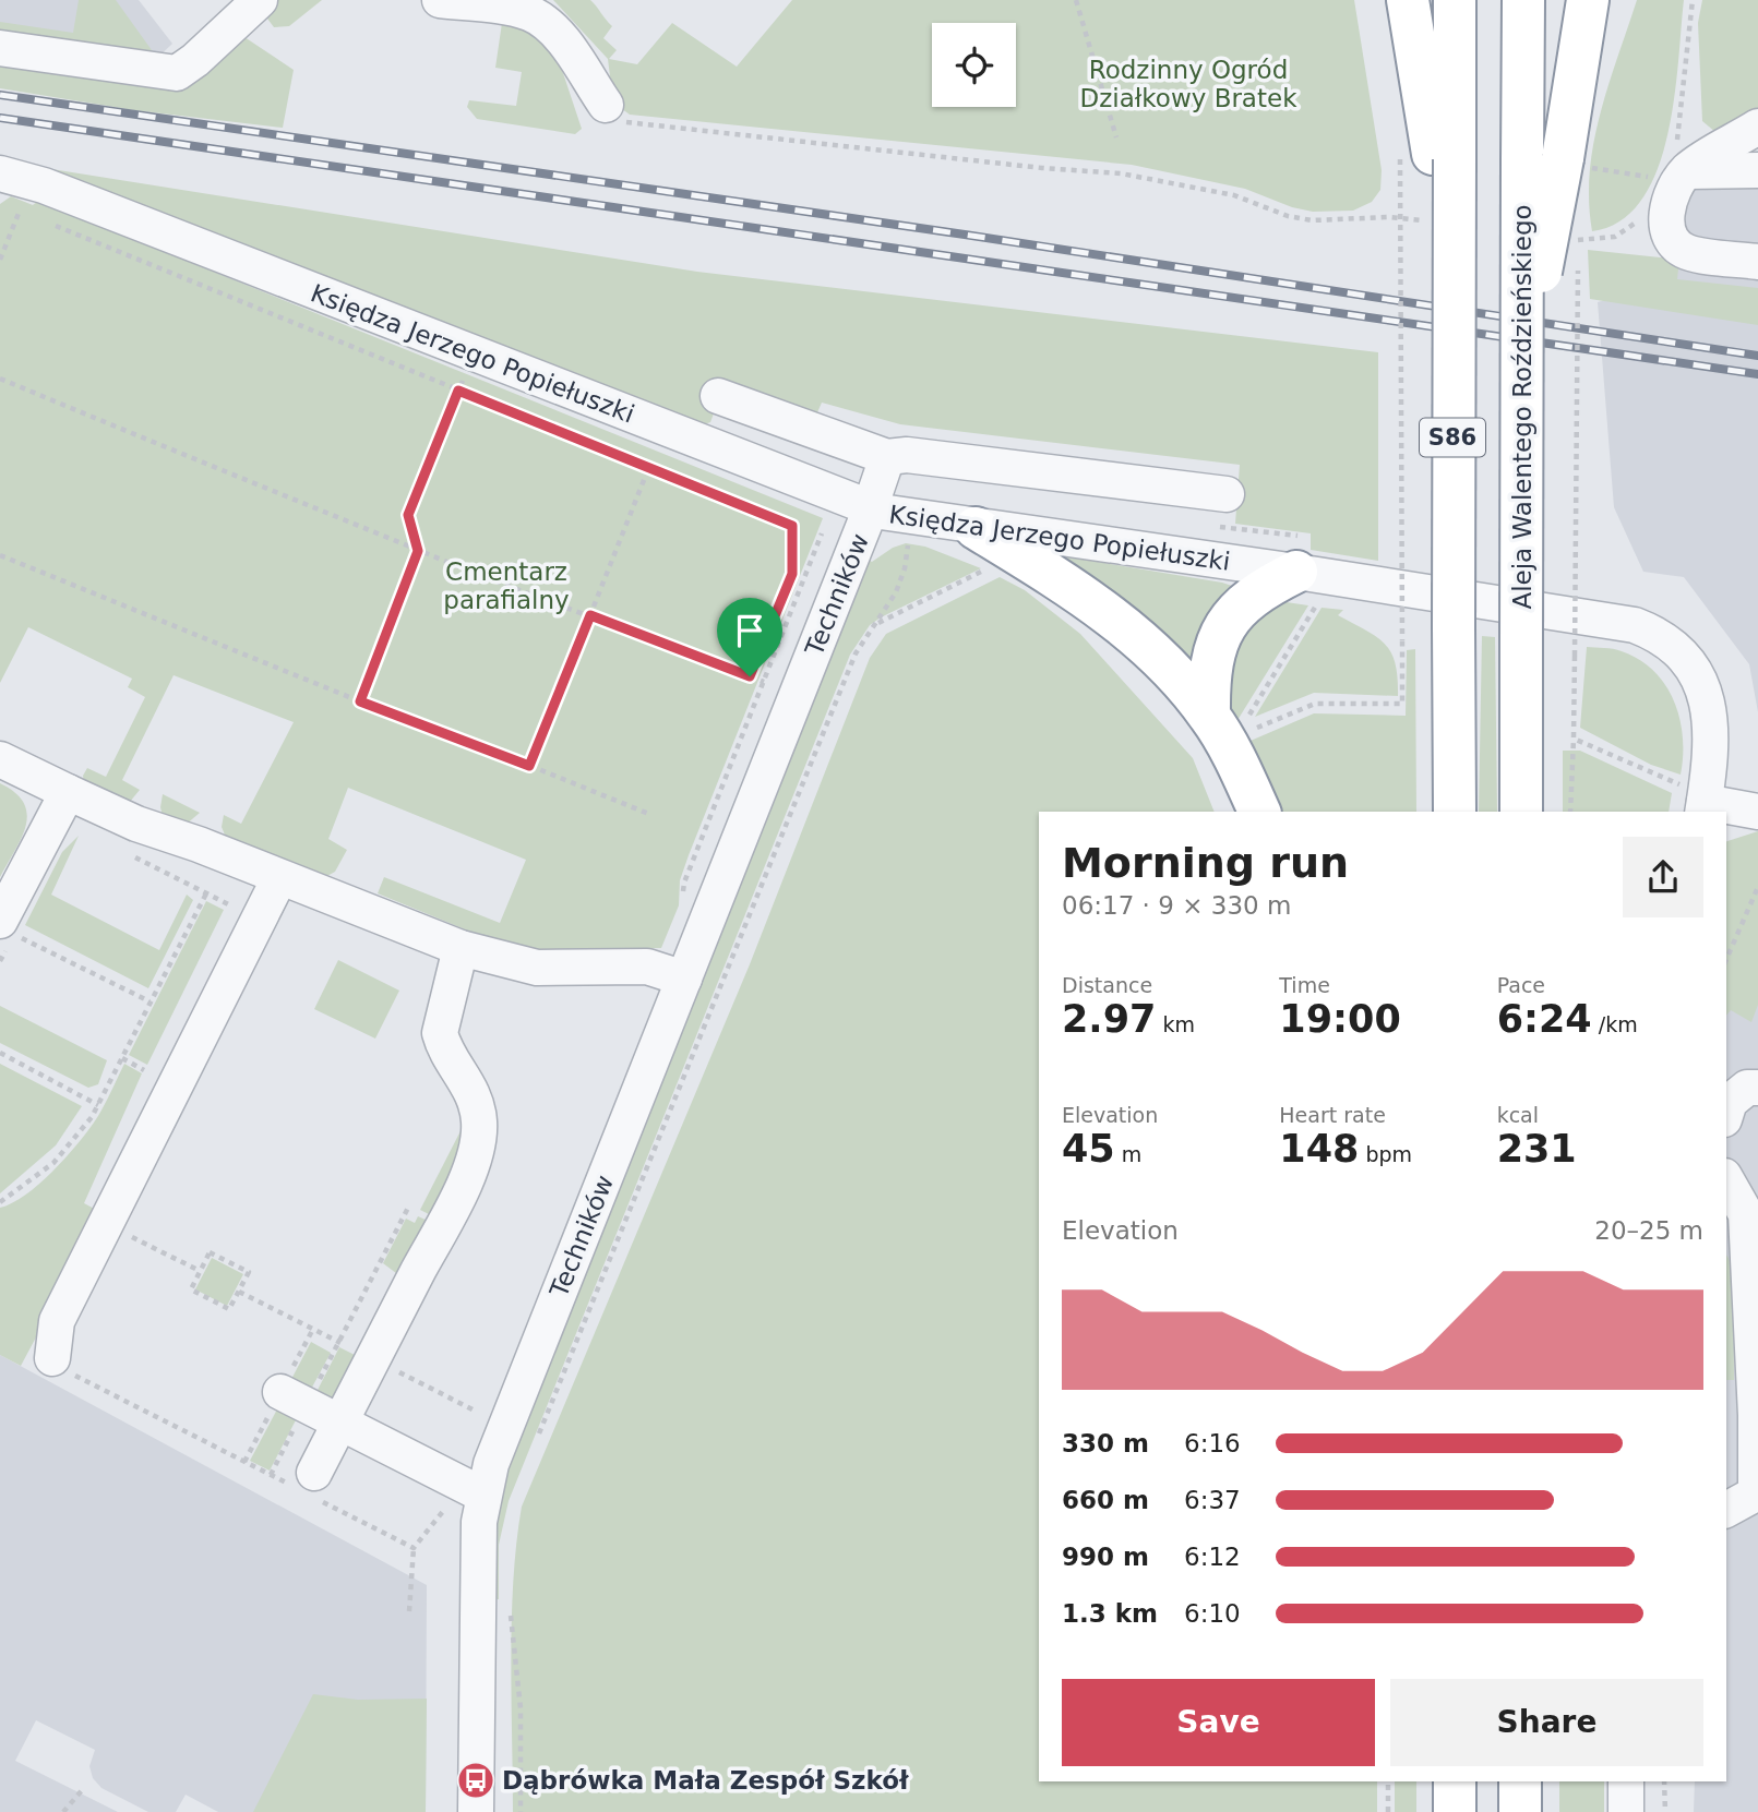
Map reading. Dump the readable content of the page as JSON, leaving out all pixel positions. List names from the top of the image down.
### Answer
{
  "streets": {
    "highway": ["Aleja Walentego Roździeńskiego", "S86"],
    "street": ["Księdza Jerzego Popiełuszki", "Techników"]
  },
  "crossings": [
    ["Księdza Jerzego Popiełuszki", "Techników"]
  ],
  "parks": ["Rodzinny Ogród Działkowy Bratek", "Cmentarz parafialny"],
  "places": {
    "bus stop": ["Dąbrówka Mała Zespół Szkół"]
  },
  "page": {
    "heading": ["Morning run", "06:17 · 9 × 330 m"],
    "stats": [
      ["Distance", "2.97 km"],
      ["Time", "19:00"],
      ["Pace", "6:24 /km"],
      ["Elevation", "45 m"],
      ["Heart rate", "148 bpm"],
      ["kcal", "231"]
    ],
    "chart": ["Elevation", "20–25 m"],
    "list": [
      {
        "name": "330 m",
        "note": "6:16"
      },
      {
        "name": "660 m",
        "note": "6:37"
      },
      {
        "name": "990 m",
        "note": "6:12"
      },
      {
        "name": "1.3 km",
        "note": "6:10"
      }
    ],
    "buttons": ["Save", "Share"]
  }
}
